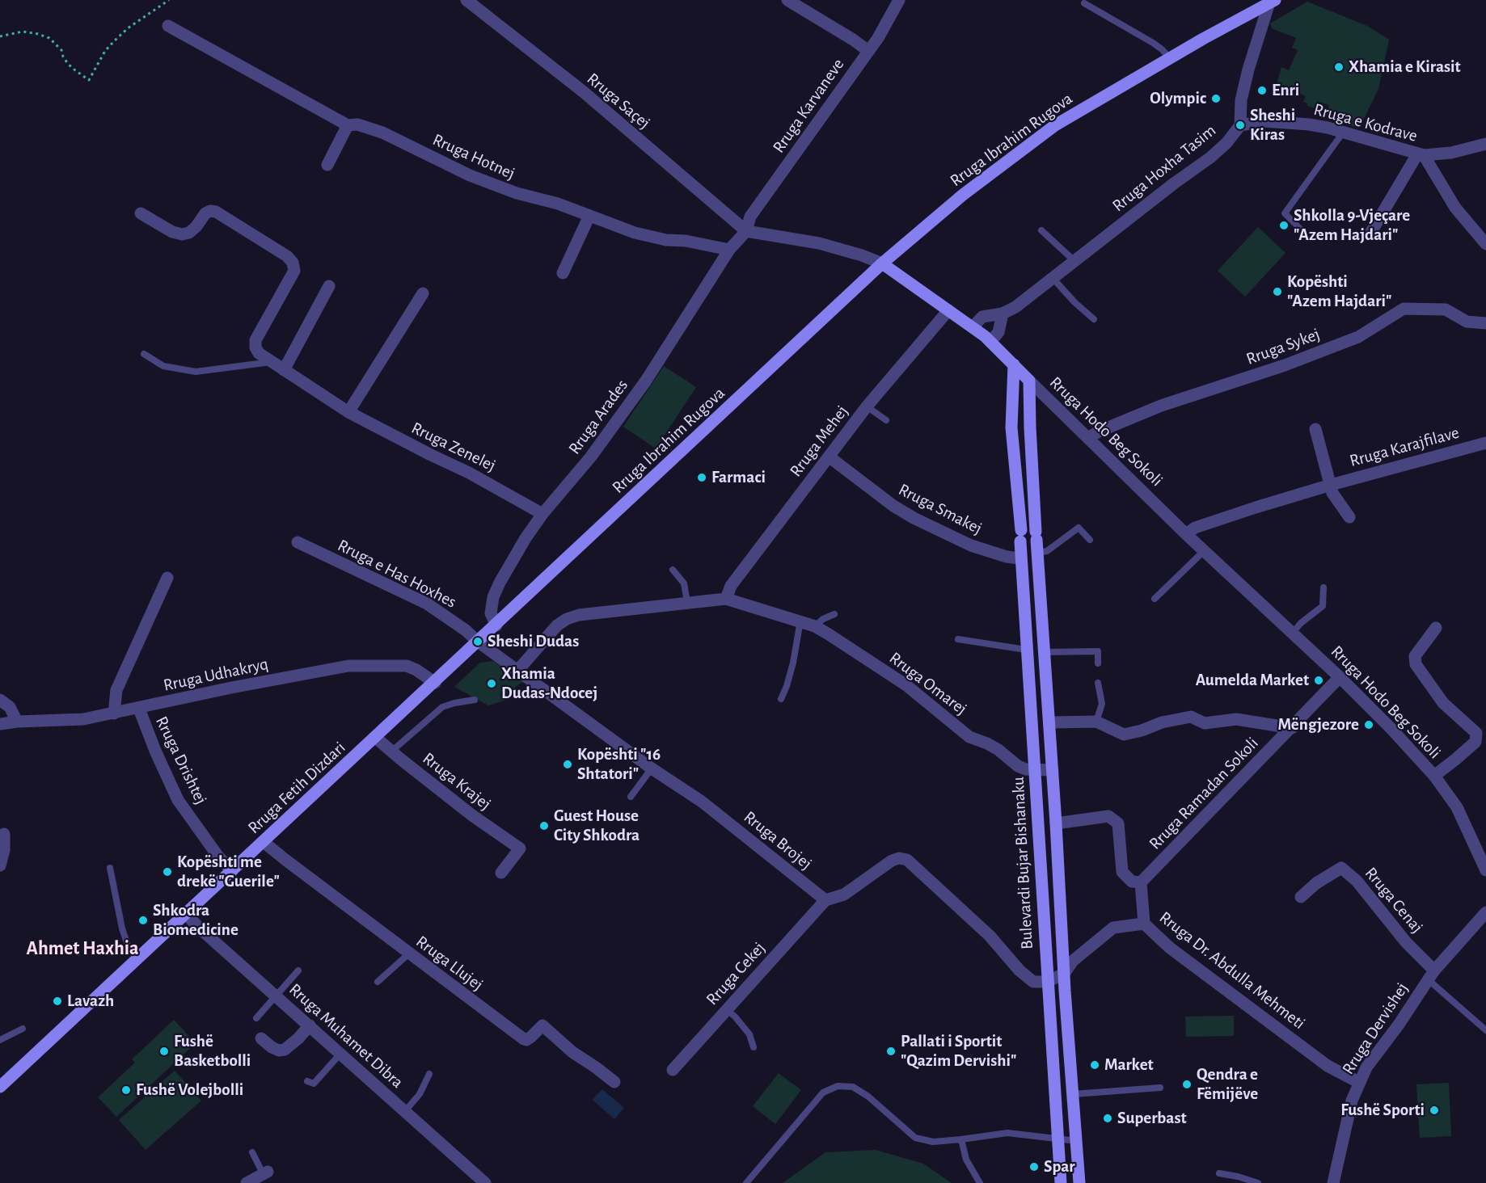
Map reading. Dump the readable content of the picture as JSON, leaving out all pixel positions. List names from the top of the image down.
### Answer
{
  "streets": {
    "main road": [
      "Rruga Ibrahim Rugova",
      "Rruga Hodo Beg Sokoli",
      "Rruga Fetih Dizdari",
      "Bulevardi Bujar Bishanaku"
    ],
    "street": [
      "Rruga Saçej",
      "Rruga Karvaneve",
      "Rruga e Kodrave",
      "Rruga Hotnej",
      "Rruga Hoxha Tasim",
      "Rruga Sykej",
      "Rruga Arades",
      "Rruga Mehej",
      "Rruga Zenelej",
      "Rruga Karajfilave",
      "Rruga Smakej",
      "Rruga e Has Hoxhes",
      "Rruga Udhakryq",
      "Rruga Omarej",
      "Rruga Drishtej",
      "Rruga Krajej",
      "Rruga Ramadan Sokoli",
      "Rruga Brojej",
      "Rruga Cenaj",
      "Rruga Llujej",
      "Rruga Dr. Abdulla Mehmeti",
      "Rruga Cekej",
      "Rruga Dervishej",
      "Rruga Muhamet Dibra"
    ]
  },
  "crossings": [
    ["Rruga Saçej", "Rruga Karvaneve"],
    ["Rruga Saçej", "Rruga Arades"],
    ["Rruga Karvaneve", "Rruga Arades"],
    ["Rruga e Kodrave", "Rruga Hoxha Tasim"],
    ["Rruga Ibrahim Rugova", "Rruga Hoxha Tasim"],
    ["Rruga Ibrahim Rugova", "Rruga Arades"],
    ["Rruga Ibrahim Rugova", "Rruga e Has Hoxhes"],
    ["Rruga Ibrahim Rugova", "Rruga Fetih Dizdari"],
    ["Rruga Ibrahim Rugova", "Rruga Brojej"],
    ["Rruga Hotnej", "Rruga Arades"],
    ["Rruga Sykej", "Rruga Hodo Beg Sokoli"],
    ["Rruga Arades", "Rruga Zenelej"],
    ["Rruga Hodo Beg Sokoli", "Rruga Karajfilave"],
    ["Rruga Hodo Beg Sokoli", "Rruga Ramadan Sokoli"],
    ["Rruga Hodo Beg Sokoli", "Bulevardi Bujar Bishanaku"],
    ["Rruga Mehej", "Rruga Smakej"],
    ["Rruga Mehej", "Rruga Omarej"],
    ["Rruga Smakej", "Bulevardi Bujar Bishanaku"],
    ["Rruga e Has Hoxhes", "Rruga Fetih Dizdari"],
    ["Rruga e Has Hoxhes", "Rruga Brojej"],
    ["Rruga Udhakryq", "Rruga Drishtej"],
    ["Rruga Udhakryq", "Rruga Fetih Dizdari"],
    ["Rruga Omarej", "Rruga Brojej"],
    ["Rruga Omarej", "Bulevardi Bujar Bishanaku"],
    ["Rruga Drishtej", "Rruga Fetih Dizdari"],
    ["Rruga Krajej", "Rruga Fetih Dizdari"],
    ["Rruga Fetih Dizdari", "Rruga Brojej"],
    ["Rruga Fetih Dizdari", "Rruga Llujej"],
    ["Rruga Fetih Dizdari", "Rruga Muhamet Dibra"],
    ["Rruga Ramadan Sokoli", "Bulevardi Bujar Bishanaku"],
    ["Rruga Brojej", "Rruga Cekej"],
    ["Bulevardi Bujar Bishanaku", "Rruga Dr. Abdulla Mehmeti"],
    ["Rruga Cenaj", "Rruga Dervishej"],
    ["Rruga Dr. Abdulla Mehmeti", "Rruga Dervishej"]
  ],
  "districts": ["Ahmet Haxhia"],
  "places": [
    "Xhamia e Kirasit",
    "Enri",
    "Olympic",
    "Sheshi Kiras",
    "Shkolla 9-Vjeçare \"Azem Hajdari\"",
    "Kopështi \"Azem Hajdari\"",
    "Farmaci",
    "Sheshi Dudas",
    "Aumelda Market",
    "Xhamia Dudas-Ndocej",
    "Mëngjezore",
    "Kopështi \"16 Shtatori\"",
    "Guest House City Shkodra",
    "Kopështi me drekë \"Guerile\"",
    "Shkodra Biomedicine",
    "Lavazh",
    "Fushë Basketbolli",
    "Pallati i Sportit \"Qazim Dervishi\"",
    "Market",
    "Qendra e Fëmijëve",
    "Fushë Volejbolli",
    "Fushë Sporti",
    "Superbast",
    "Spar"
  ]
}
